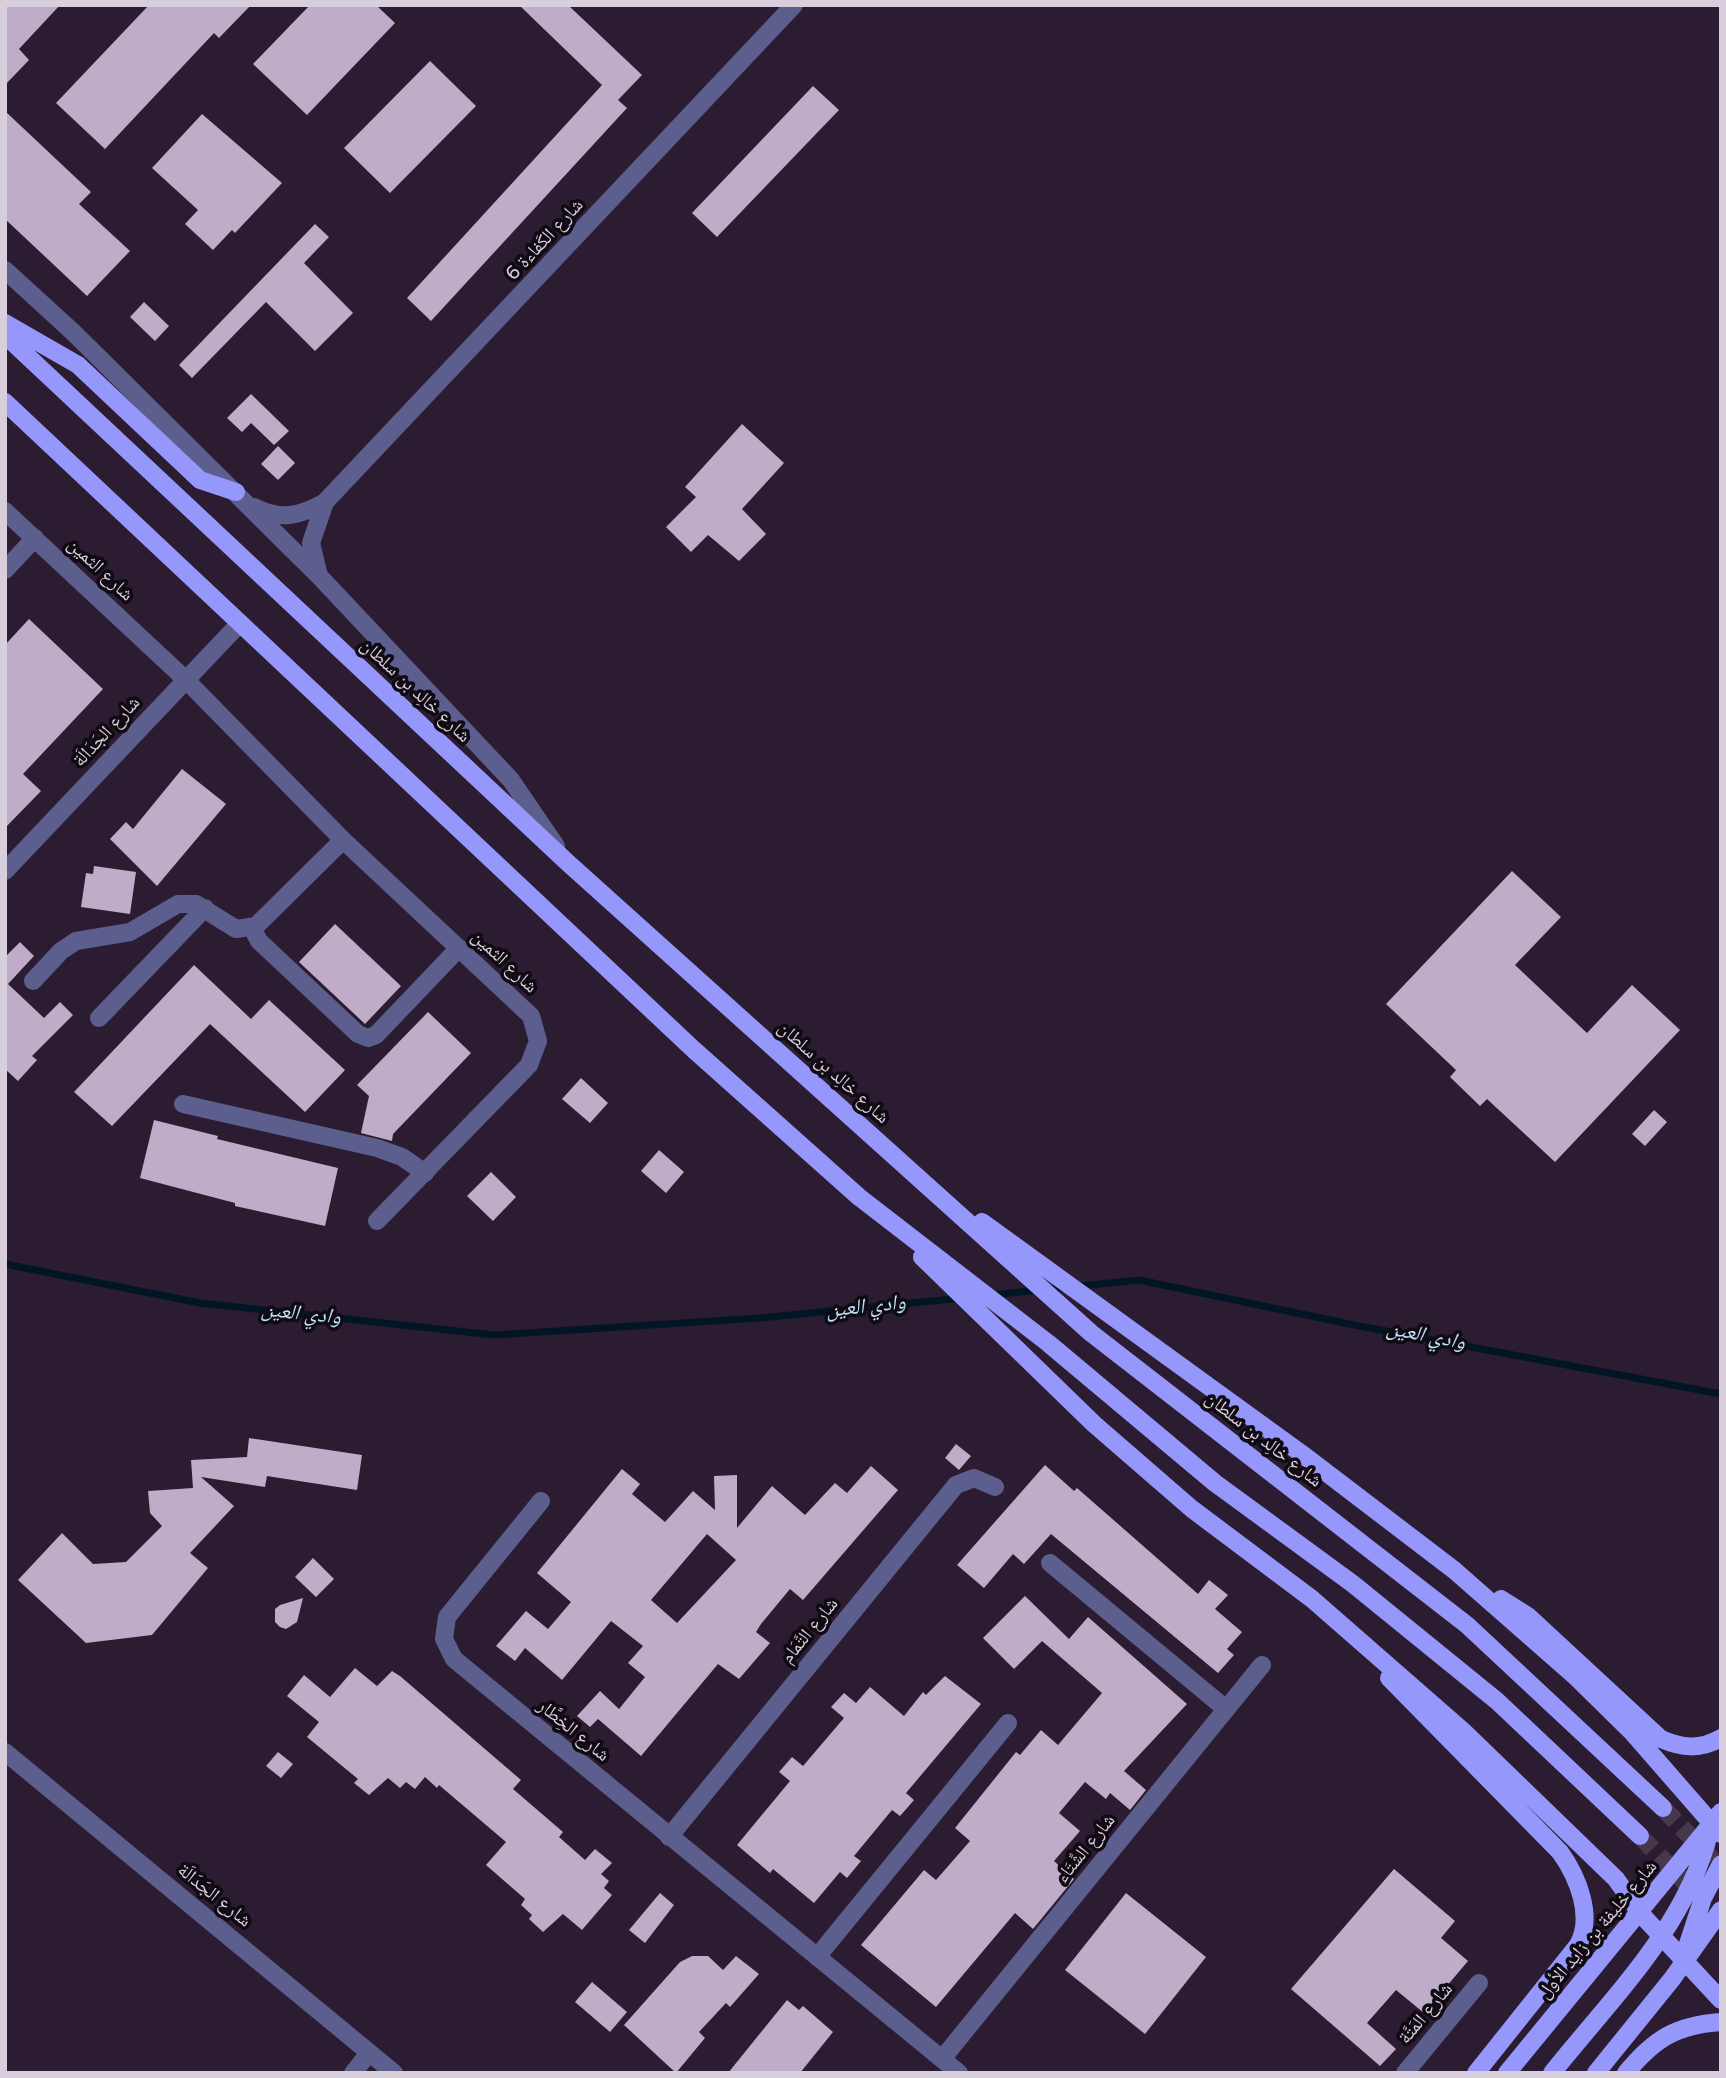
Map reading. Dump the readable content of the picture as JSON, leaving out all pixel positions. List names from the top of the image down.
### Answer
{
  "streets": {
    "main road": ["شارع خالِد بن سلطان", "شارع خليفة بن زايد الأول"],
    "street": [
      "شارع الكَفاءة 6",
      "شارع الثمين",
      "شارع الجَدَالَة",
      "شارع التَّمَام",
      "شارع الخِطَّار",
      "شارع الشِّتَاء",
      "شارع المَتَّة"
    ]
  },
  "crossings": [
    ["شارع الثمين", "شارع الجَدَالَة"],
    ["شارع التَّمَام", "شارع الخِطَّار"],
    ["شارع الخِطَّار", "شارع الشِّتَاء"]
  ],
  "water": ["وادي العين"]
}
